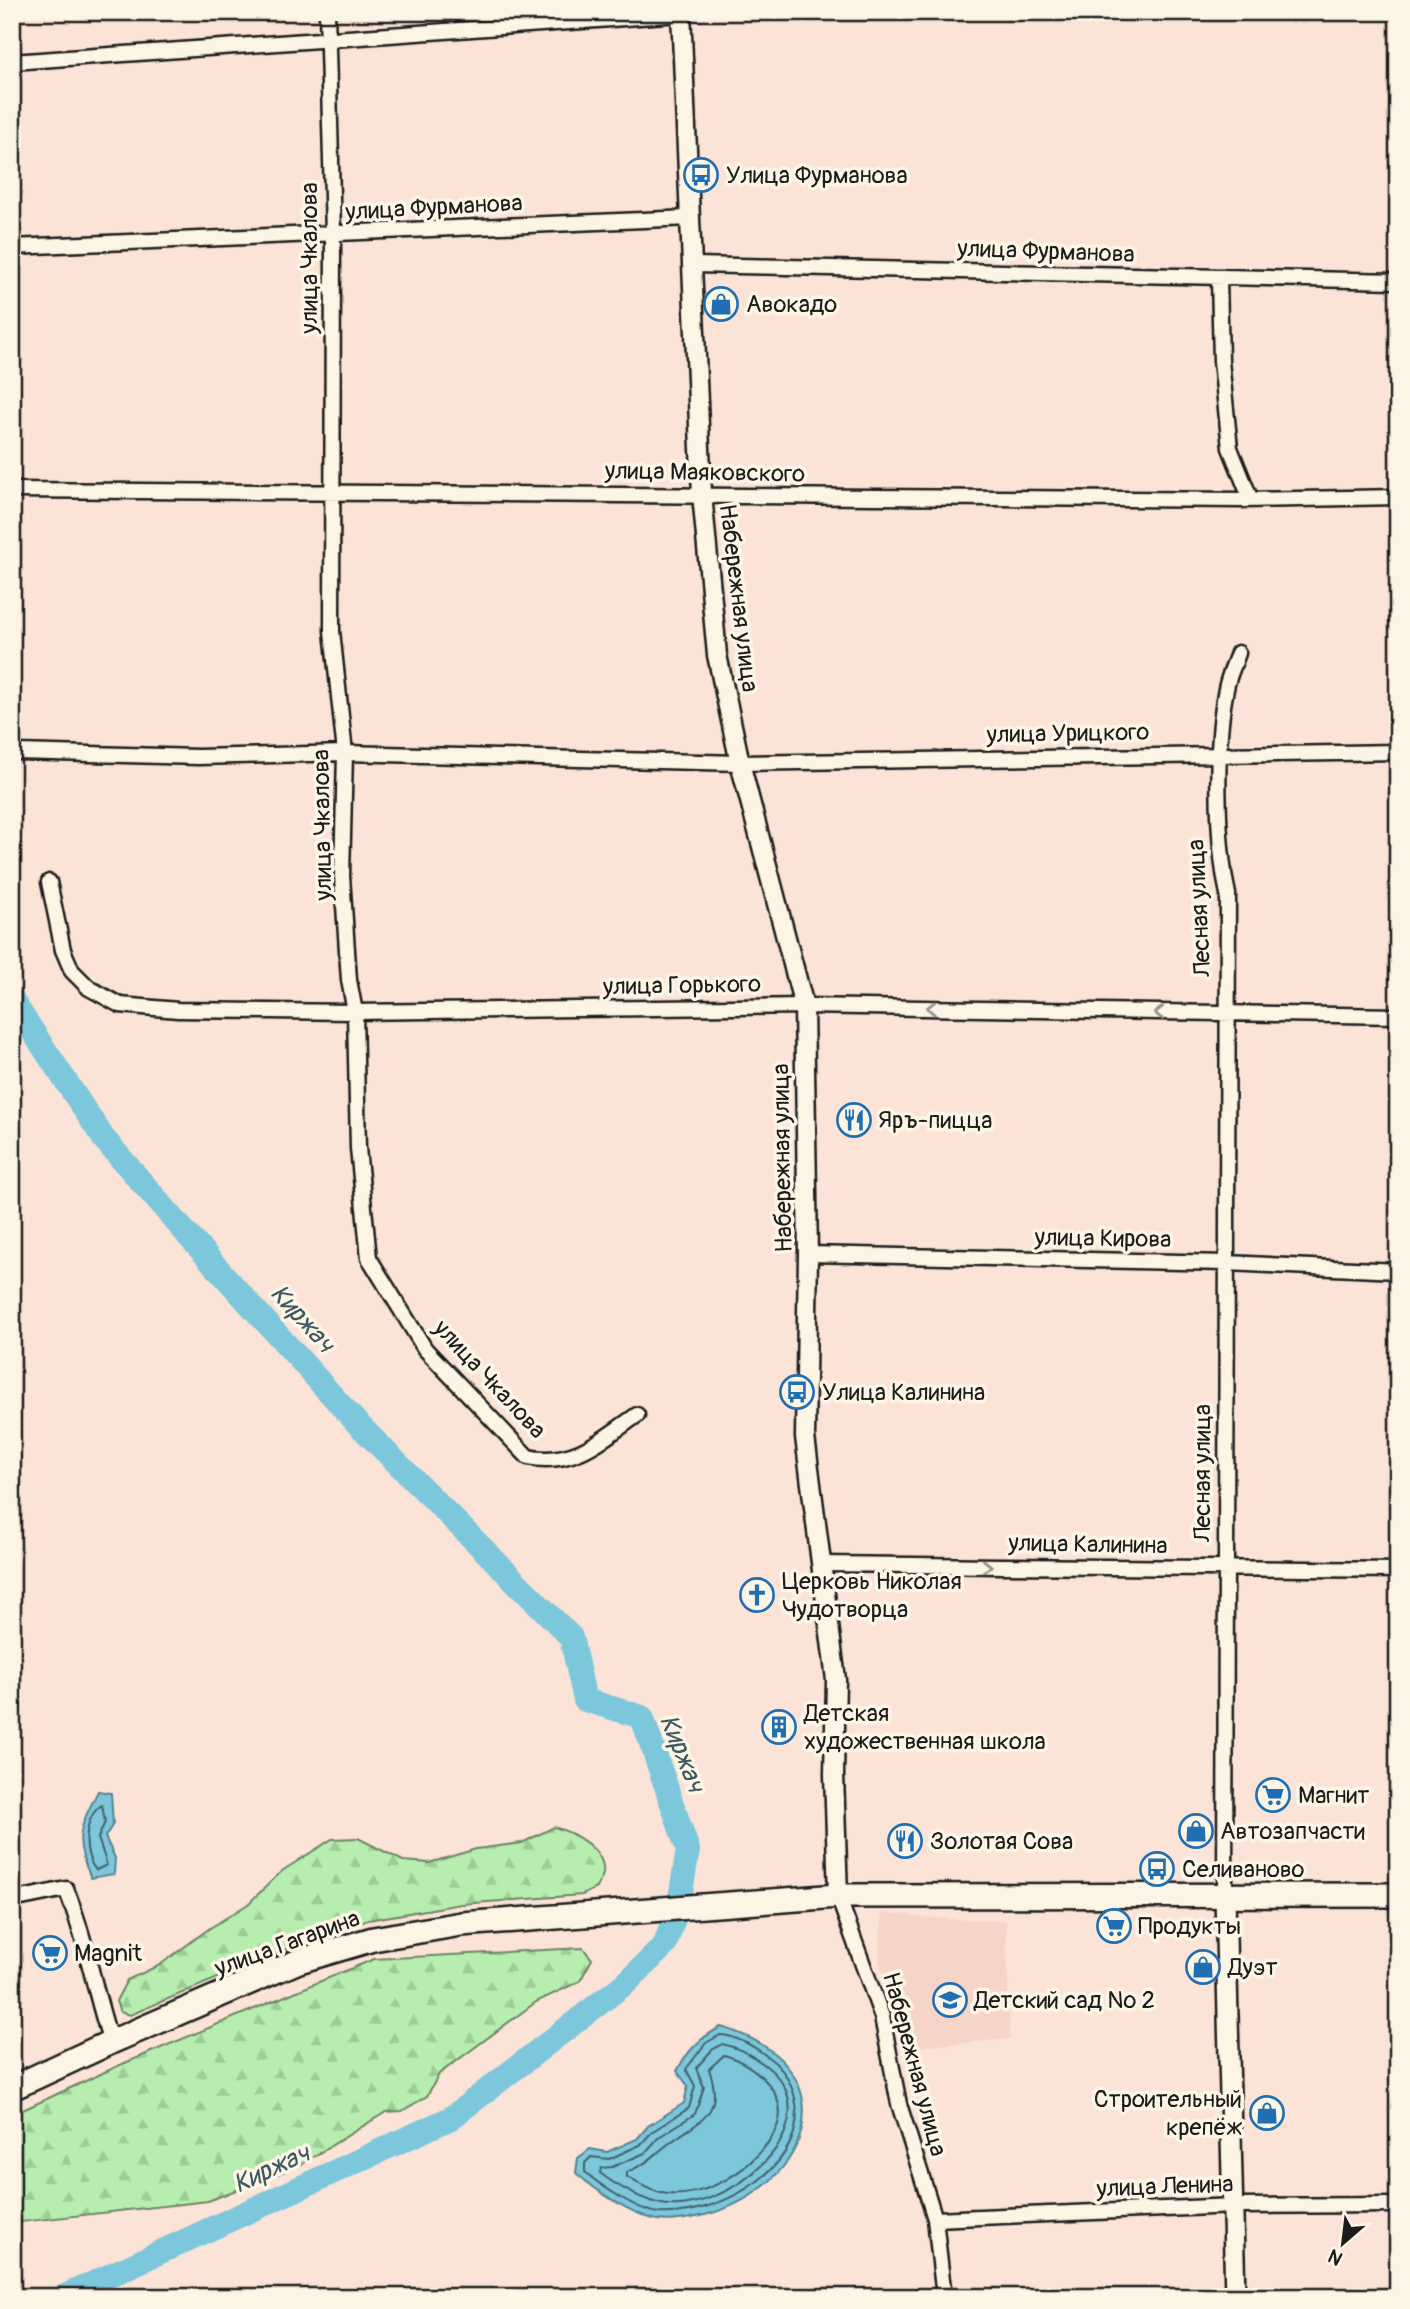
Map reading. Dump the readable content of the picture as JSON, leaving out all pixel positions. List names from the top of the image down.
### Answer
{
  "streets": {
    "main road": ["Лесная улица", "улица Гагарина"],
    "street": [
      "улица Фурманова",
      "улица Чкалова",
      "улица Маяковского",
      "Набережная улица",
      "улица Урицкого",
      "улица Горького",
      "улица Кирова",
      "улица Калинина",
      "улица Ленина"
    ]
  },
  "crossings": [
    ["улица Фурманова", "улица Чкалова"],
    ["улица Фурманова", "Набережная улица"],
    ["улица Чкалова", "улица Маяковского"],
    ["улица Чкалова", "улица Урицкого"],
    ["улица Чкалова", "улица Горького"],
    ["улица Маяковского", "Набережная улица"],
    ["Набережная улица", "улица Урицкого"],
    ["Набережная улица", "улица Горького"],
    ["Набережная улица", "улица Кирова"],
    ["Набережная улица", "улица Калинина"],
    ["Набережная улица", "улица Гагарина"],
    ["Набережная улица", "улица Ленина"],
    ["улица Урицкого", "Лесная улица"],
    ["Лесная улица", "улица Горького"],
    ["Лесная улица", "улица Кирова"],
    ["Лесная улица", "улица Калинина"],
    ["Лесная улица", "улица Гагарина"],
    ["Лесная улица", "улица Ленина"]
  ],
  "one_way": ["улица Калинина"],
  "water": ["Киржач"],
  "places": {
    "bus stop": ["Улица Фурманова", "Улица Калинина", "Селиваново"],
    "shop": [
      "Авокадо",
      "Автозапчасти",
      "Дуэт",
      "Строительный крепёж"
    ],
    "restaurant": ["Яръ-пицца", "Золотая Сова"],
    "church": ["Церковь Николая Чудотворца"],
    "building": ["Детская художественная школа"],
    "supermarket": ["Магнит", "Продукты", "Magnit"],
    "school or university": ["Детский сад № 2"]
  },
  "north": "bottom left"
}
